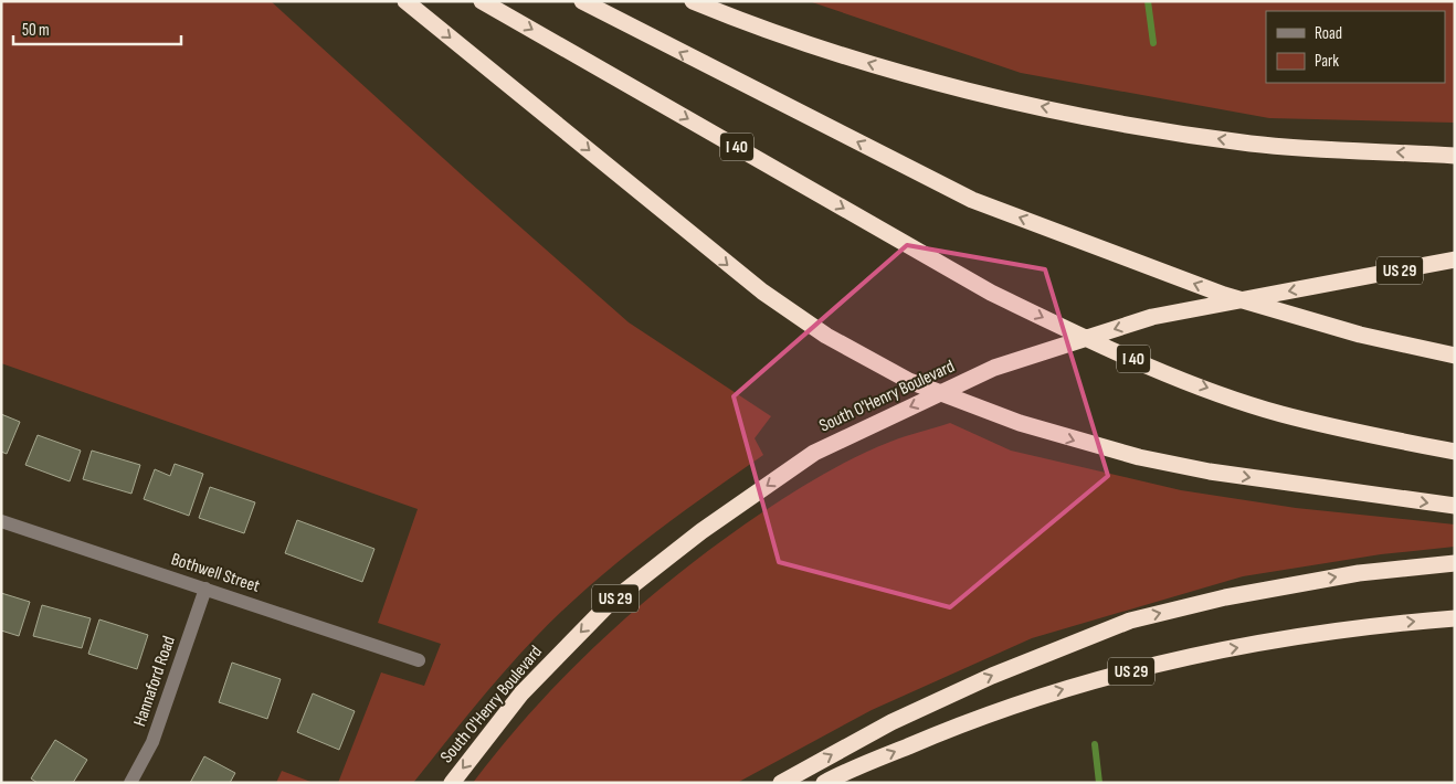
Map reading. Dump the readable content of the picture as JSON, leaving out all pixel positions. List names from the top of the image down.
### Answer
{
  "streets": {
    "highway": ["I 40", "US 29", "South O'Henry Boulevard"],
    "street": ["Bothwell Street", "Hannaford Road"]
  },
  "crossings": [
    ["Bothwell Street", "Hannaford Road"]
  ],
  "one_way": ["South O'Henry Boulevard"],
  "legend": ["Road", "Park"],
  "scale_bar": "50 m"
}
